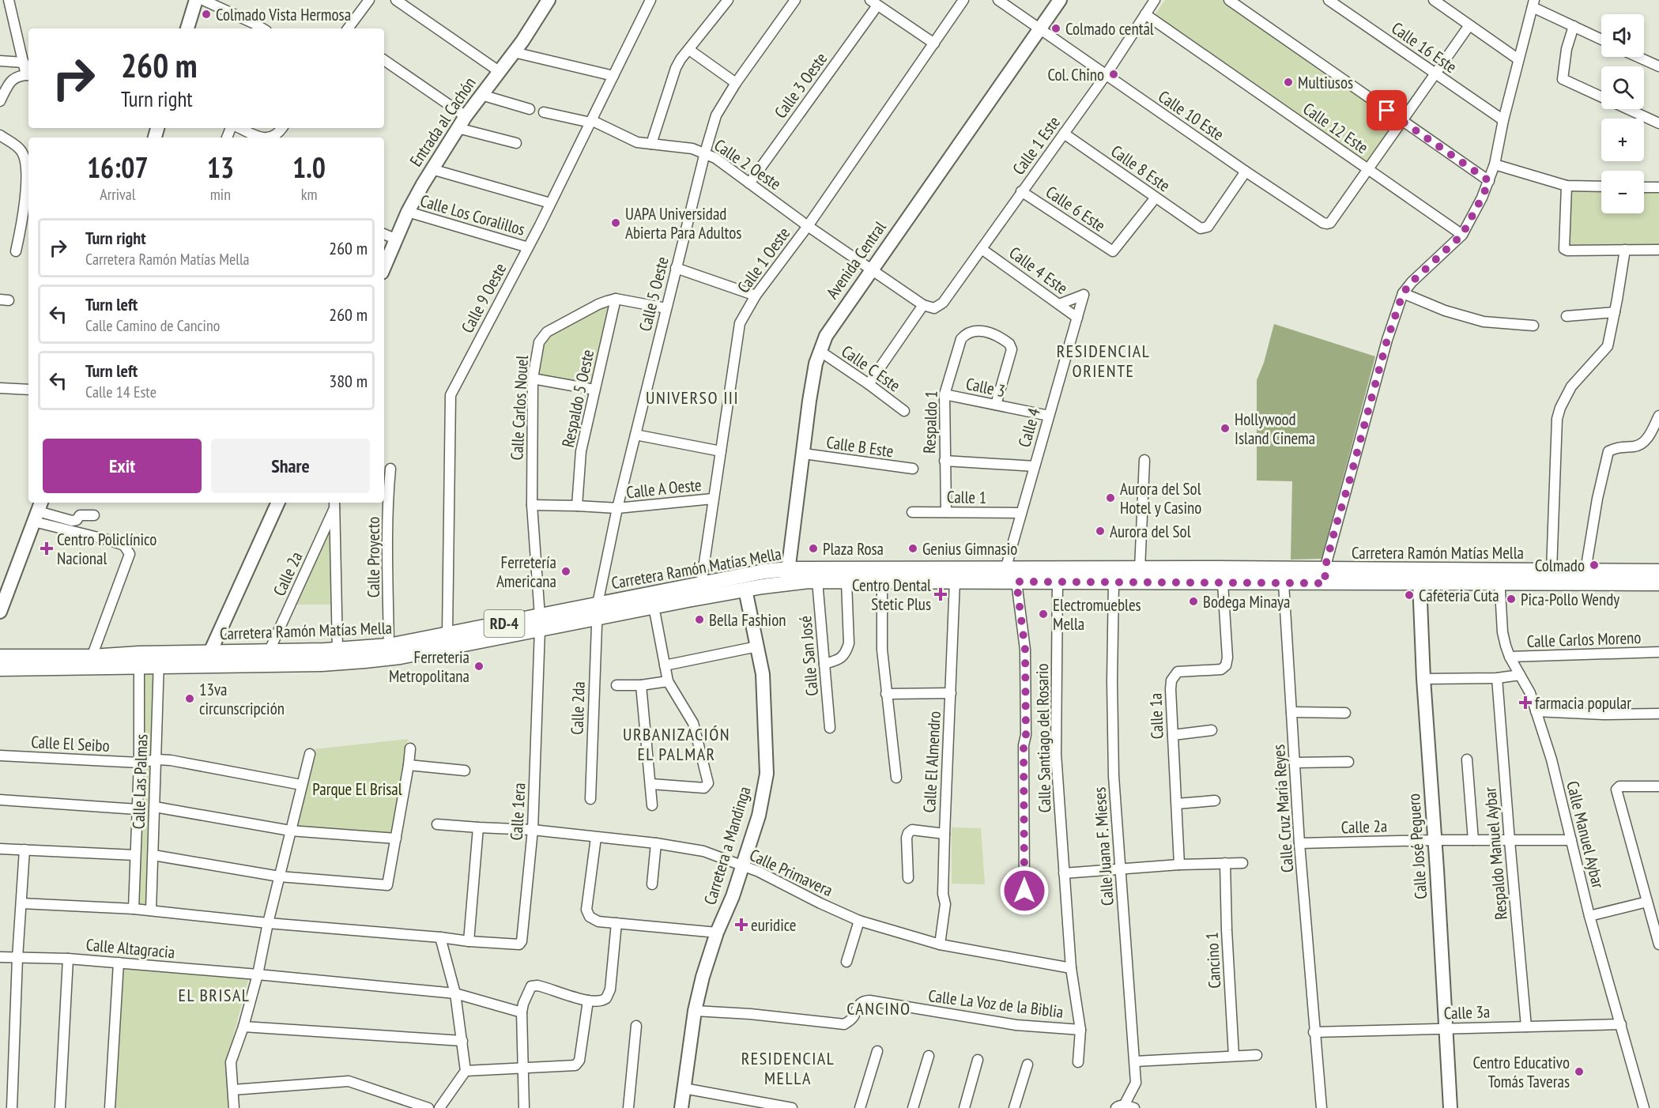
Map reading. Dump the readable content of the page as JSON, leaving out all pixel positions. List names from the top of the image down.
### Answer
{
  "streets": {
    "main road": [
      "Entrada al Cachón",
      "Avenida Central",
      "Carretera Ramón Matías Mella",
      "RD-4",
      "Carretera a Mandinga",
      "Calle José Peguero"
    ],
    "street": [
      "Calle 16 Este",
      "Calle 3 Oeste",
      "Calle 10 Este",
      "Calle 12 Este",
      "Calle 1 Este",
      "Calle 2 Oeste",
      "Calle 8 Este",
      "Calle 6 Este",
      "Calle Los Coralillos",
      "Calle 1 Oeste",
      "Calle 4 Este",
      "Calle 5 Oeste",
      "Calle 9 Oeste",
      "Calle C Este",
      "Calle 3",
      "Respaldo 5 Oeste",
      "Calle Carlos Nouel",
      "Respaldo 1",
      "Calle 4",
      "Calle B Este",
      "Calle A Oeste",
      "Calle 1",
      "Calle Proyecto",
      "Calle 2a",
      "Calle Carlos Moreno",
      "Calle San José",
      "Calle 2da",
      "Calle 1a",
      "Calle Santiago del Rosario",
      "Calle El Seibo",
      "Calle El Almendro",
      "Calle Las Palmas",
      "Calle Cruz María Reyes",
      "Calle 1era",
      "Calle Manuel Aybar",
      "Calle Juana F. Mieses",
      "Respaldo Manuel Aybar",
      "Calle Primavera",
      "Calle Altagracia",
      "Cancino 1",
      "Calle La Voz de la Biblia",
      "Calle 3a"
    ]
  },
  "crossings": [
    ["Calle 3 Oeste", "Calle 2 Oeste"],
    ["Calle 10 Este", "Calle 12 Este"],
    ["Calle 10 Este", "Calle 1 Este"],
    ["Calle 10 Este", "Calle 8 Este"],
    ["Calle 10 Este", "Avenida Central"],
    ["Entrada al Cachón", "Calle Los Coralillos"],
    ["Calle 12 Este", "Calle 1 Este"],
    ["Calle 1 Este", "Calle 2 Oeste"],
    ["Calle 1 Este", "Calle 8 Este"],
    ["Calle 1 Este", "Calle 6 Este"],
    ["Calle 1 Este", "Calle 4 Este"],
    ["Calle 2 Oeste", "Calle 1 Oeste"],
    ["Calle 2 Oeste", "Avenida Central"],
    ["Calle 2 Oeste", "Calle 5 Oeste"],
    ["Calle 2 Oeste", "Calle 9 Oeste"],
    ["Calle 8 Este", "Calle 6 Este"],
    ["Calle Los Coralillos", "Calle 9 Oeste"],
    ["Calle 1 Oeste", "Calle A Oeste"],
    ["Calle 1 Oeste", "Carretera Ramón Matías Mella"],
    ["Avenida Central", "Calle C Este"],
    ["Avenida Central", "Calle B Este"],
    ["Avenida Central", "Carretera Ramón Matías Mella"],
    ["Calle 4 Este", "Calle 4"],
    ["Calle 5 Oeste", "Calle A Oeste"],
    ["Calle 5 Oeste", "Carretera Ramón Matías Mella"],
    ["Calle 5 Oeste", "Calle 2da"],
    ["Calle 9 Oeste", "Carretera Ramón Matías Mella"],
    ["Calle 3", "Respaldo 1"],
    ["Calle 3", "Calle 4"],
    ["Respaldo 5 Oeste", "Calle Carlos Nouel"],
    ["Respaldo 5 Oeste", "Calle A Oeste"],
    ["Calle Carlos Nouel", "Calle A Oeste"],
    ["Calle Carlos Nouel", "Carretera Ramón Matías Mella"],
    ["Calle Carlos Nouel", "Calle 1era"],
    ["Respaldo 1", "Calle 1"],
    ["Calle 4", "Calle 1"],
    ["Calle 4", "Carretera Ramón Matías Mella"],
    ["Carretera Ramón Matías Mella", "Calle Proyecto"],
    ["Carretera Ramón Matías Mella", "Calle 2a"],
    ["Carretera Ramón Matías Mella", "Calle San José"],
    ["Carretera Ramón Matías Mella", "Calle 2da"],
    ["Carretera Ramón Matías Mella", "Calle 1a"],
    ["Carretera Ramón Matías Mella", "Calle Santiago del Rosario"],
    ["Carretera Ramón Matías Mella", "Calle El Almendro"],
    ["Carretera Ramón Matías Mella", "Calle Las Palmas"],
    ["Carretera Ramón Matías Mella", "Calle Cruz María Reyes"],
    ["Carretera Ramón Matías Mella", "Calle 1era"],
    ["Carretera Ramón Matías Mella", "Calle Manuel Aybar"],
    ["Carretera Ramón Matías Mella", "Carretera a Mandinga"],
    ["Carretera Ramón Matías Mella", "Calle Juana F. Mieses"],
    ["Carretera Ramón Matías Mella", "Calle José Peguero"],
    ["Calle 2a", "Calle Cruz María Reyes"],
    ["Calle 2a", "Calle Manuel Aybar"],
    ["Calle 2a", "Calle José Peguero"],
    ["Calle 2a", "Respaldo Manuel Aybar"],
    ["Calle Carlos Moreno", "Calle Manuel Aybar"],
    ["Calle Santiago del Rosario", "Calle Primavera"],
    ["Calle Santiago del Rosario", "Calle La Voz de la Biblia"],
    ["Calle El Seibo", "Calle Las Palmas"],
    ["Calle El Almendro", "Calle Primavera"],
    ["Calle Cruz María Reyes", "Calle 3a"],
    ["Calle 1era", "Calle Primavera"],
    ["Calle Manuel Aybar", "Calle 3a"],
    ["Carretera a Mandinga", "Calle Primavera"],
    ["Carretera a Mandinga", "Calle La Voz de la Biblia"],
    ["Calle José Peguero", "Calle 3a"],
    ["Respaldo Manuel Aybar", "Calle 3a"]
  ],
  "districts": [
    "RESIDENCIAL ORIENTE",
    "UNIVERSO III",
    "URBANIZACIÓN EL PALMAR",
    "EL BRISAL",
    "CANCINO",
    "RESIDENCIAL MELLA"
  ],
  "parks": ["Parque El Brisal"],
  "places": {
    "other": [
      "Colmado Vista Hermosa",
      "Colmado cental",
      "Col. Chino",
      "Multiusos",
      "UAPA Universidad Abierta Para Adultos",
      "Hollywood Island Cinema",
      "Aurora del Sol Hotel y Casino",
      "Aurora del Sol",
      "Plaza Rosa",
      "Genius Gimnasio",
      "Colmado",
      "Ferretería Americana",
      "Cafeteria Cuta",
      "Pica-Pollo Wendy",
      "Bodega Minaya",
      "Electromuebles Mella",
      "Bella Fashion",
      "Ferreteria Metropolitana",
      "13va circunscripción",
      "Centro Educativo Tomás Taveras"
    ],
    "health": [
      "Centro Policlínico Nacional",
      "Centro Dental Stetic Plus",
      "farmacia popular",
      "euridice"
    ]
  },
  "page": {
    "map_buttons": ["+", "−"],
    "turn": ["260 m", "Turn right"],
    "eta": [
      "16:07",
      "Arrival",
      "13",
      "min",
      "1.0",
      "km"
    ],
    "list": [
      {
        "name": "Turn right",
        "note": "Carretera Ramón Matías Mella",
        "value": "260 m"
      },
      {
        "name": "Turn left",
        "note": "Calle Camino de Cancino",
        "value": "260 m"
      },
      {
        "name": "Turn left",
        "note": "Calle 14 Este",
        "value": "380 m"
      }
    ],
    "buttons": ["Exit", "Share"]
  }
}
